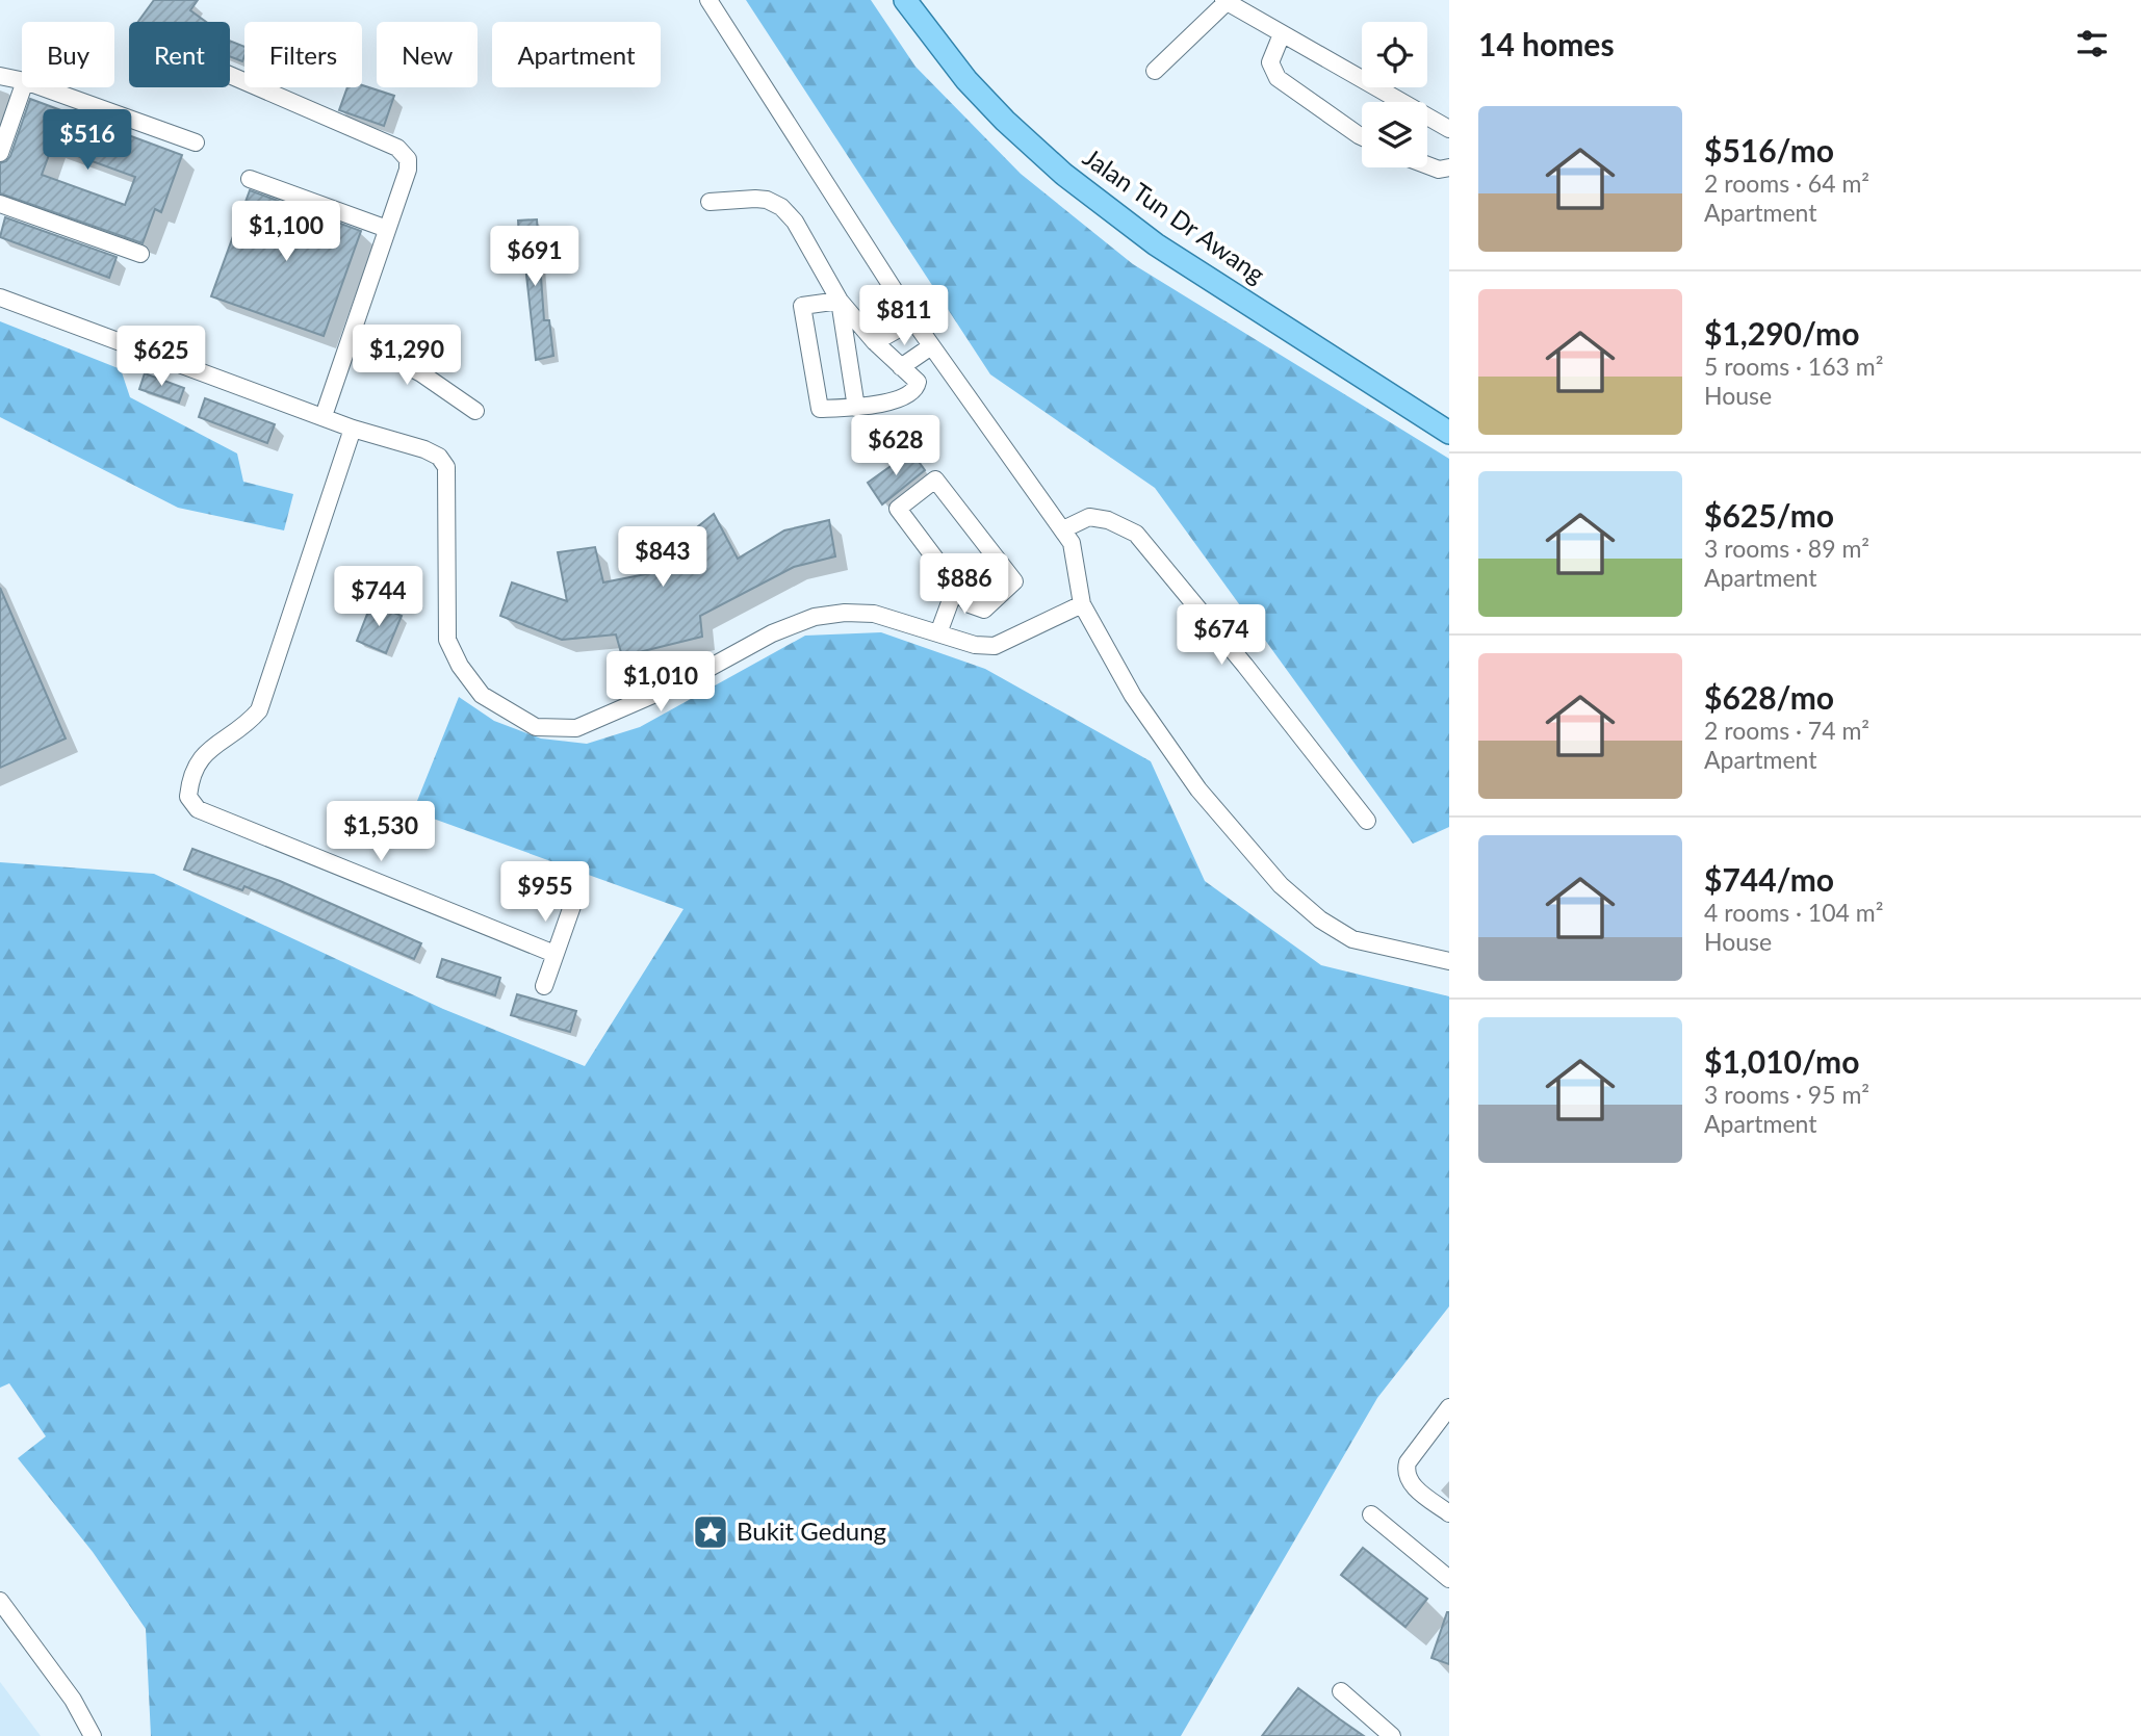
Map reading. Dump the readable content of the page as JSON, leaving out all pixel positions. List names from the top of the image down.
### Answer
{
  "streets": {
    "main road": ["Jalan Tun Dr Awang"]
  },
  "places": {
    "place": ["Bukit Gedung"]
  },
  "page": {
    "heading": "14 homes",
    "chip": [
      "Buy",
      "Rent",
      "Filters",
      "New",
      "Apartment"
    ],
    "list": [
      {
        "name": "$516/mo",
        "note": "2 rooms · 64 m² · Apartment"
      },
      {
        "name": "$1,290/mo",
        "note": "5 rooms · 163 m² · House"
      },
      {
        "name": "$625/mo",
        "note": "3 rooms · 89 m² · Apartment"
      },
      {
        "name": "$628/mo",
        "note": "2 rooms · 74 m² · Apartment"
      },
      {
        "name": "$744/mo",
        "note": "4 rooms · 104 m² · House"
      },
      {
        "name": "$1,010/mo",
        "note": "3 rooms · 95 m² · Apartment"
      }
    ],
    "price": [
      "$516",
      "$1,100",
      "$691",
      "$811",
      "$1,290",
      "$625",
      "$628",
      "$843",
      "$886",
      "$744",
      "$674",
      "$1,010",
      "$1,530",
      "$955"
    ]
  }
}
